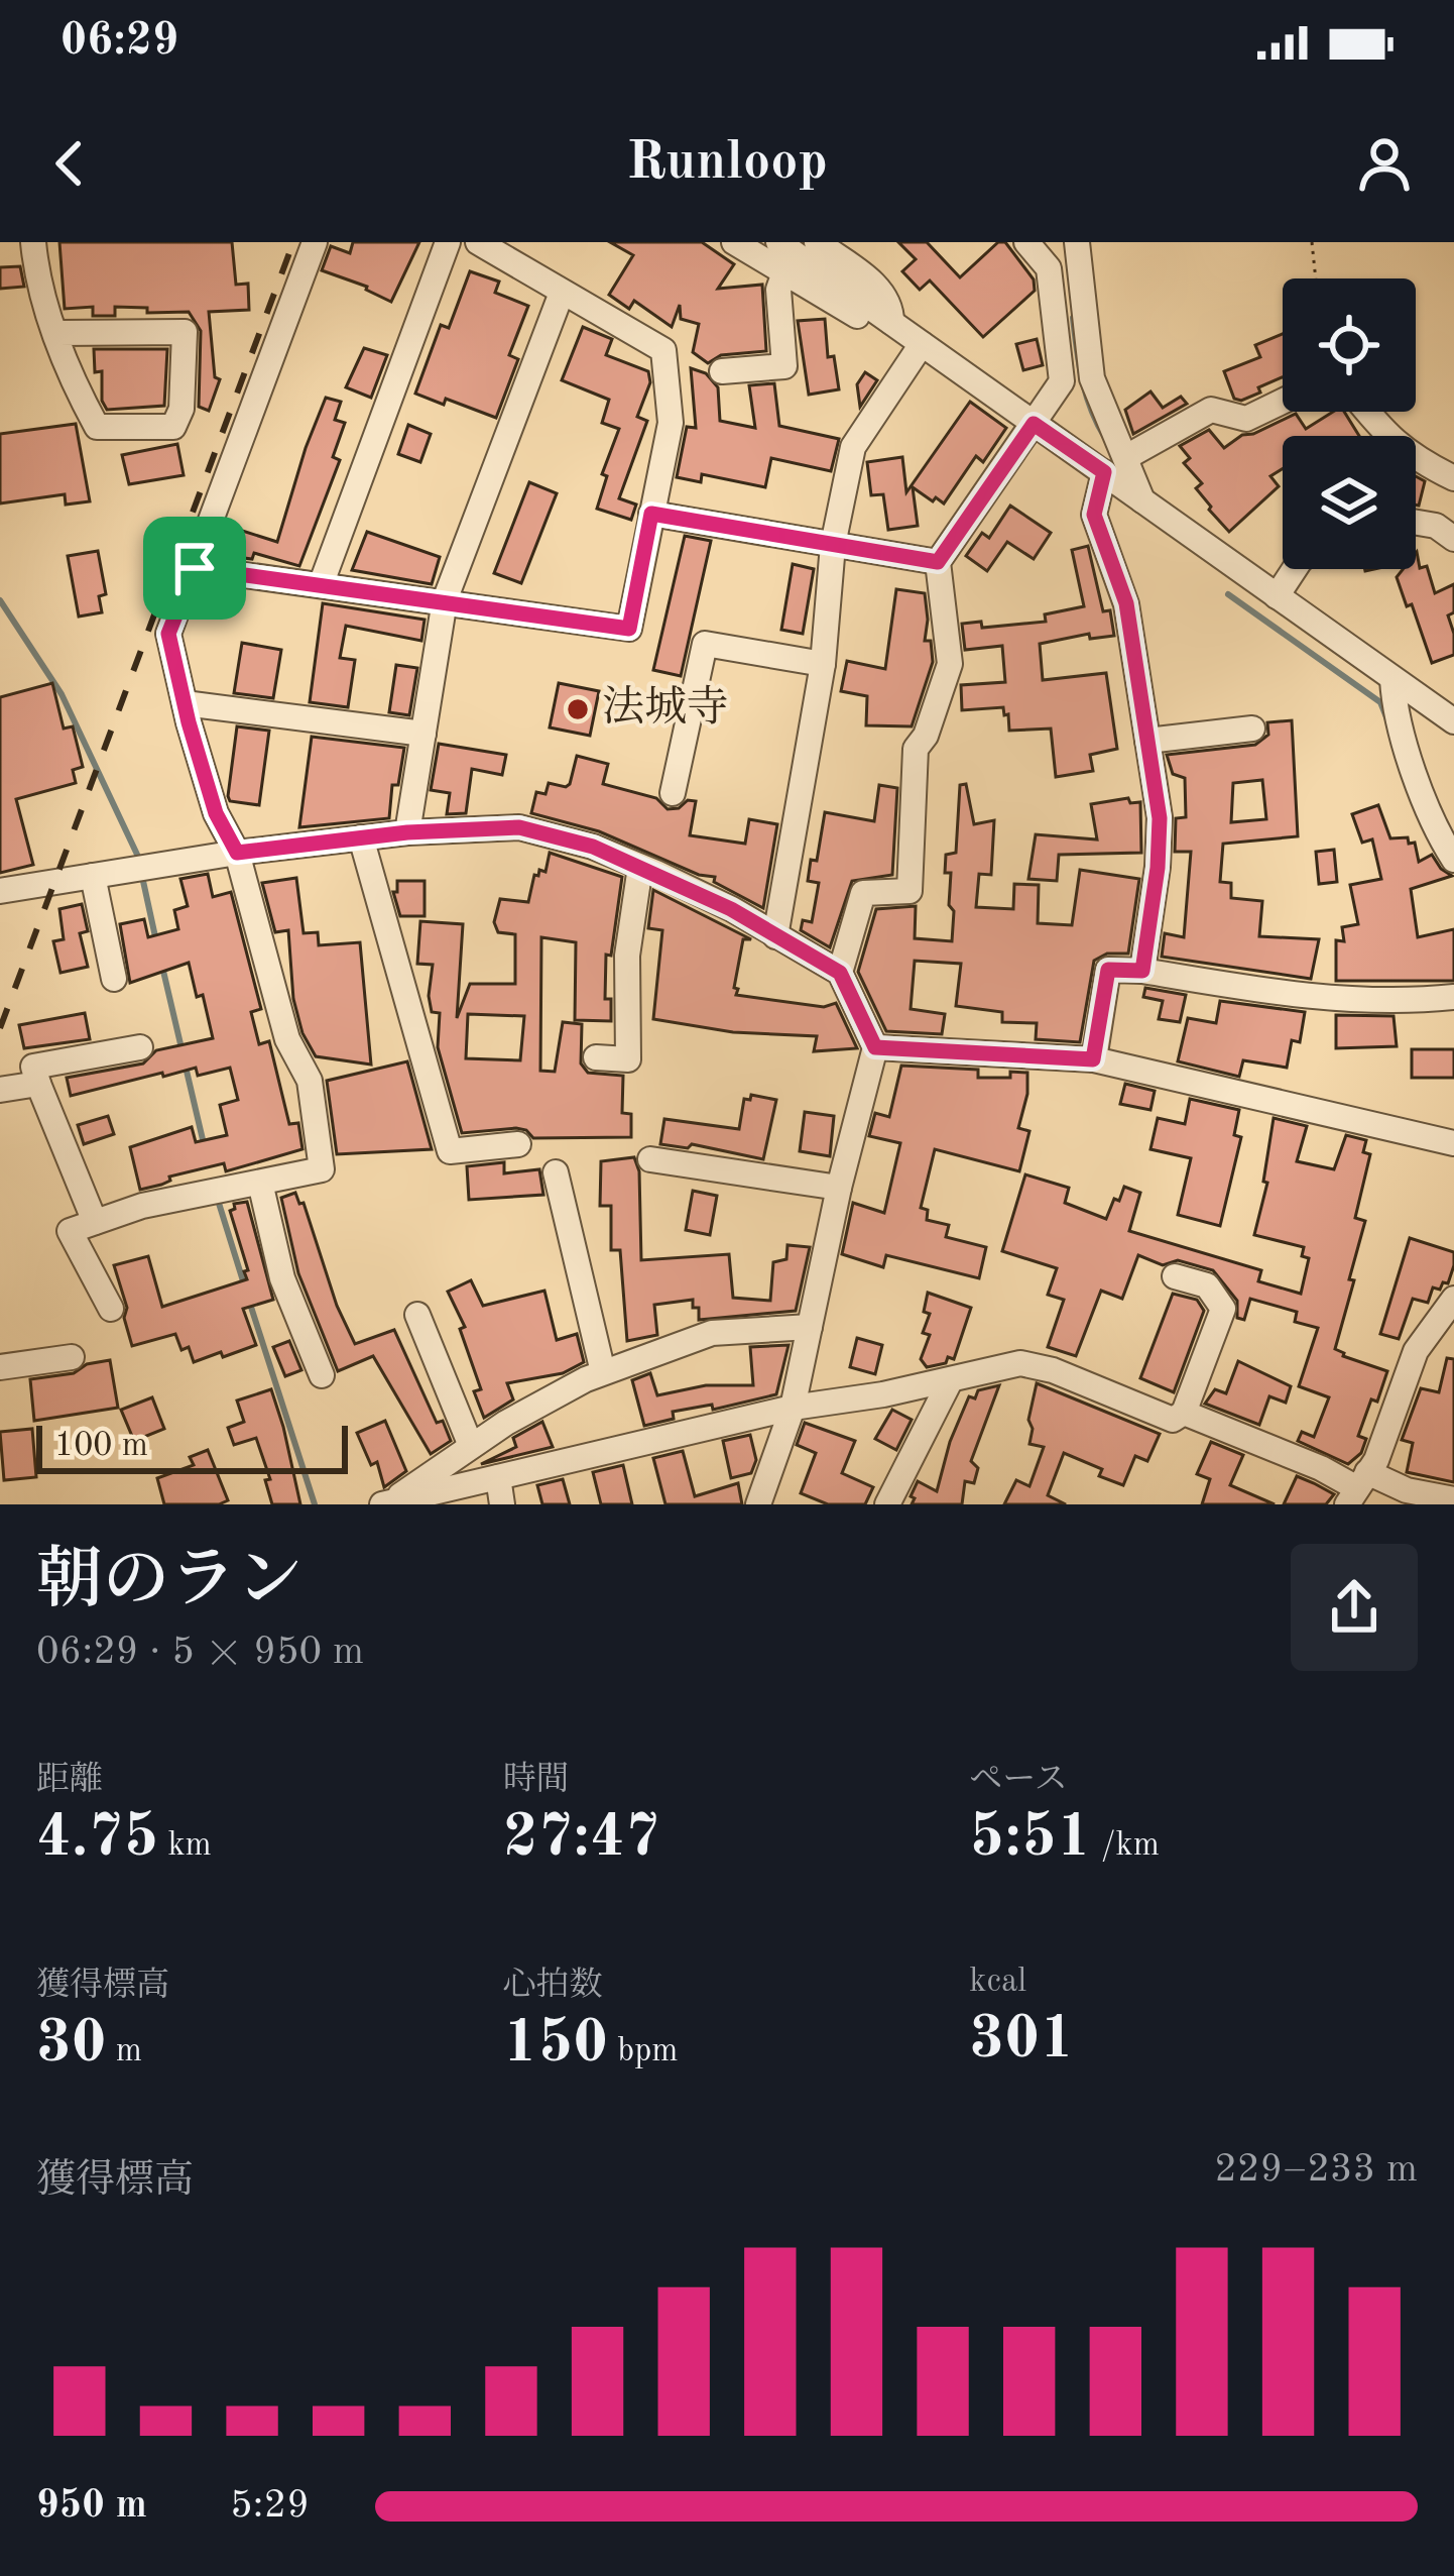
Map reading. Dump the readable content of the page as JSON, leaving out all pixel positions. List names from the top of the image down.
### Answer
{
  "places": ["法城寺"],
  "scale_bar": "100 m",
  "page": {
    "status": "06:29",
    "header": "Runloop",
    "scale": "100 m",
    "heading": ["朝のラン", "06:29 · 5 × 950 m"],
    "stats": [
      ["距離", "4.75 km"],
      ["時間", "27:47"],
      ["ペース", "5:51 /km"],
      ["獲得標高", "30 m"],
      ["心拍数", "150 bpm"],
      ["kcal", "301"]
    ],
    "chart": ["獲得標高", "229–233 m"],
    "list": [
      {
        "name": "950 m",
        "note": "5:29"
      }
    ]
  }
}
